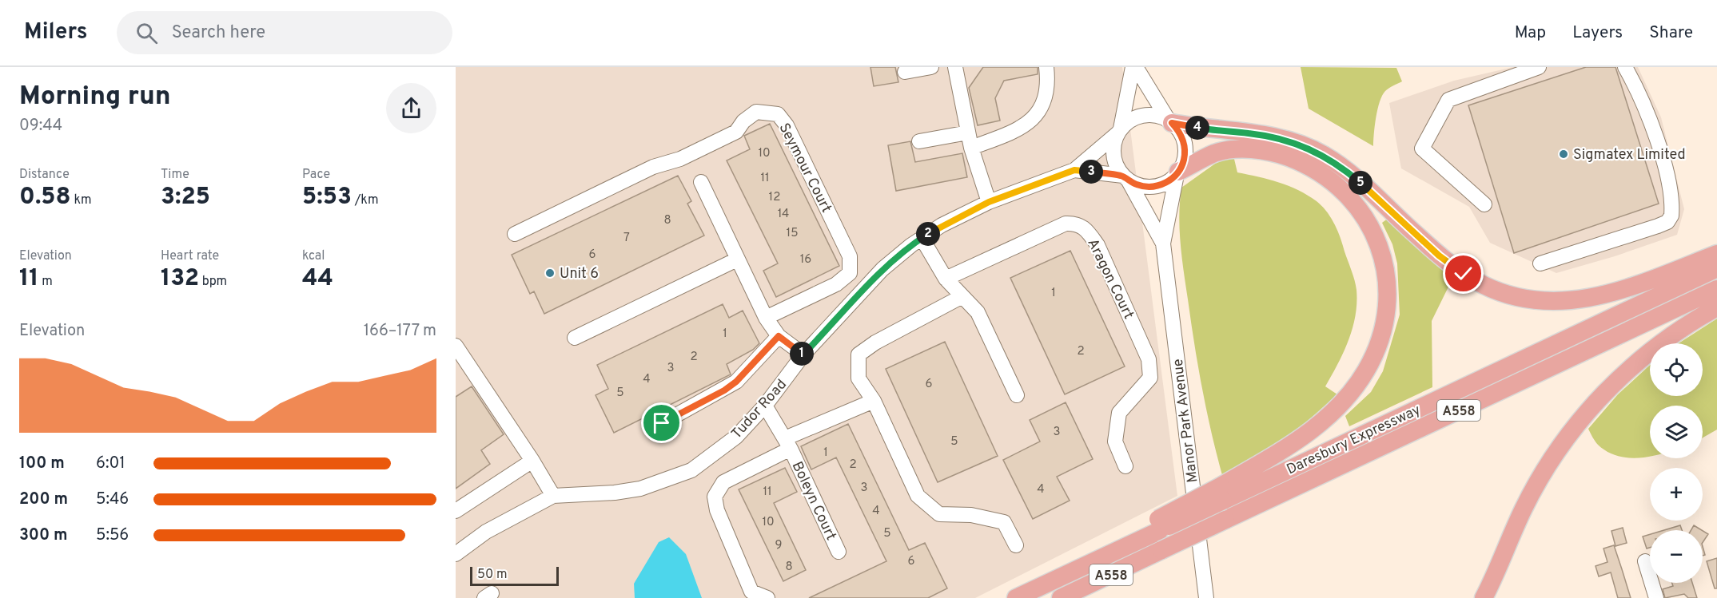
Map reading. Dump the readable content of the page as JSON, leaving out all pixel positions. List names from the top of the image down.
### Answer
{
  "streets": {
    "main road": ["A558", "Daresbury Expressway"],
    "street": [
      "Seymour Court",
      "Aragon Court",
      "Tudor Road",
      "Manor Park Avenue",
      "Boleyn Court"
    ]
  },
  "crossings": [
    ["Tudor Road", "Manor Park Avenue"],
    ["Tudor Road", "Boleyn Court"],
    ["A558", "Daresbury Expressway"]
  ],
  "places": ["Sigmatex Limited", "Unit 6"],
  "house_numbers": [
    "10",
    "11",
    "12",
    "14",
    "8",
    "15",
    "7",
    "6",
    "16",
    "1",
    "1",
    "2",
    "2",
    "3",
    "4",
    "6",
    "5",
    "3",
    "5",
    "1",
    "2",
    "3",
    "4",
    "11",
    "4",
    "10",
    "5",
    "9",
    "6",
    "8"
  ],
  "scale_bar": "50 m",
  "page": {
    "header": "Milers",
    "search": "Search here",
    "nav": ["Map", "Layers", "Share"],
    "heading": ["Morning run", "09:44"],
    "pins": [
      "4",
      "3",
      "5",
      "2",
      "1"
    ],
    "stats": [
      ["Distance", "0.58 km"],
      ["Time", "3:25"],
      ["Pace", "5:53 /km"],
      ["Elevation", "11 m"],
      ["Heart rate", "132 bpm"],
      ["kcal", "44"]
    ],
    "chart": ["Elevation", "166–177 m"],
    "map_buttons": ["+", "−"],
    "list": [
      {
        "name": "100 m",
        "note": "6:01"
      },
      {
        "name": "200 m",
        "note": "5:46"
      },
      {
        "name": "300 m",
        "note": "5:56"
      }
    ],
    "scale": "50 m"
  }
}
